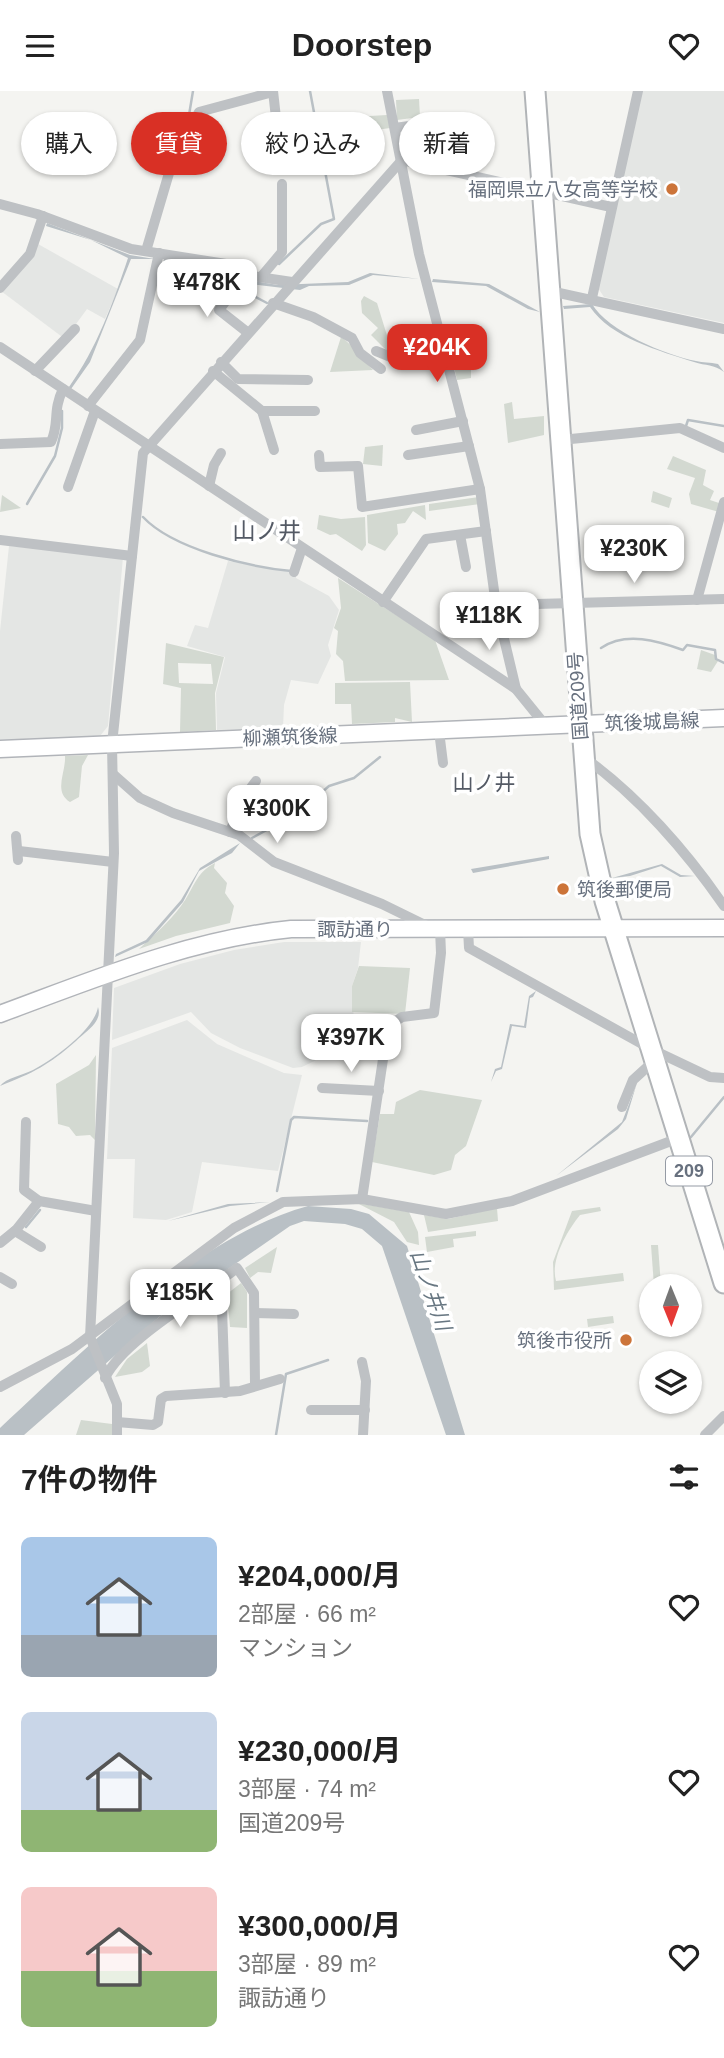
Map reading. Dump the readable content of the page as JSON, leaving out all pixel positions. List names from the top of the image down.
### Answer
{
  "streets": {
    "highway": ["国道209号", "209"],
    "street": ["筑後城島線", "柳瀬筑後線", "諏訪通り"]
  },
  "crossings": [
    ["国道209号", "筑後城島線"],
    ["国道209号", "柳瀬筑後線"],
    ["国道209号", "諏訪通り"],
    ["筑後城島線", "柳瀬筑後線"]
  ],
  "districts": ["山ノ井", "山ノ井"],
  "water": ["山ノ井川"],
  "places": ["福岡県立八女高等学校", "筑後郵便局", "筑後市役所"],
  "north": "bottom",
  "page": {
    "header": "Doorstep",
    "chip": [
      "購入",
      "賃貸",
      "絞り込み",
      "新着"
    ],
    "price": [
      "¥478K",
      "¥204K",
      "¥230K",
      "¥118K",
      "¥300K",
      "¥397K",
      "¥185K"
    ],
    "heading": "7件の物件",
    "list": [
      {
        "name": "¥204,000/月",
        "note": "2部屋 · 66 m² · マンション"
      },
      {
        "name": "¥230,000/月",
        "note": "3部屋 · 74 m² · 国道209号"
      },
      {
        "name": "¥300,000/月",
        "note": "3部屋 · 89 m² · 諏訪通り"
      }
    ]
  }
}
